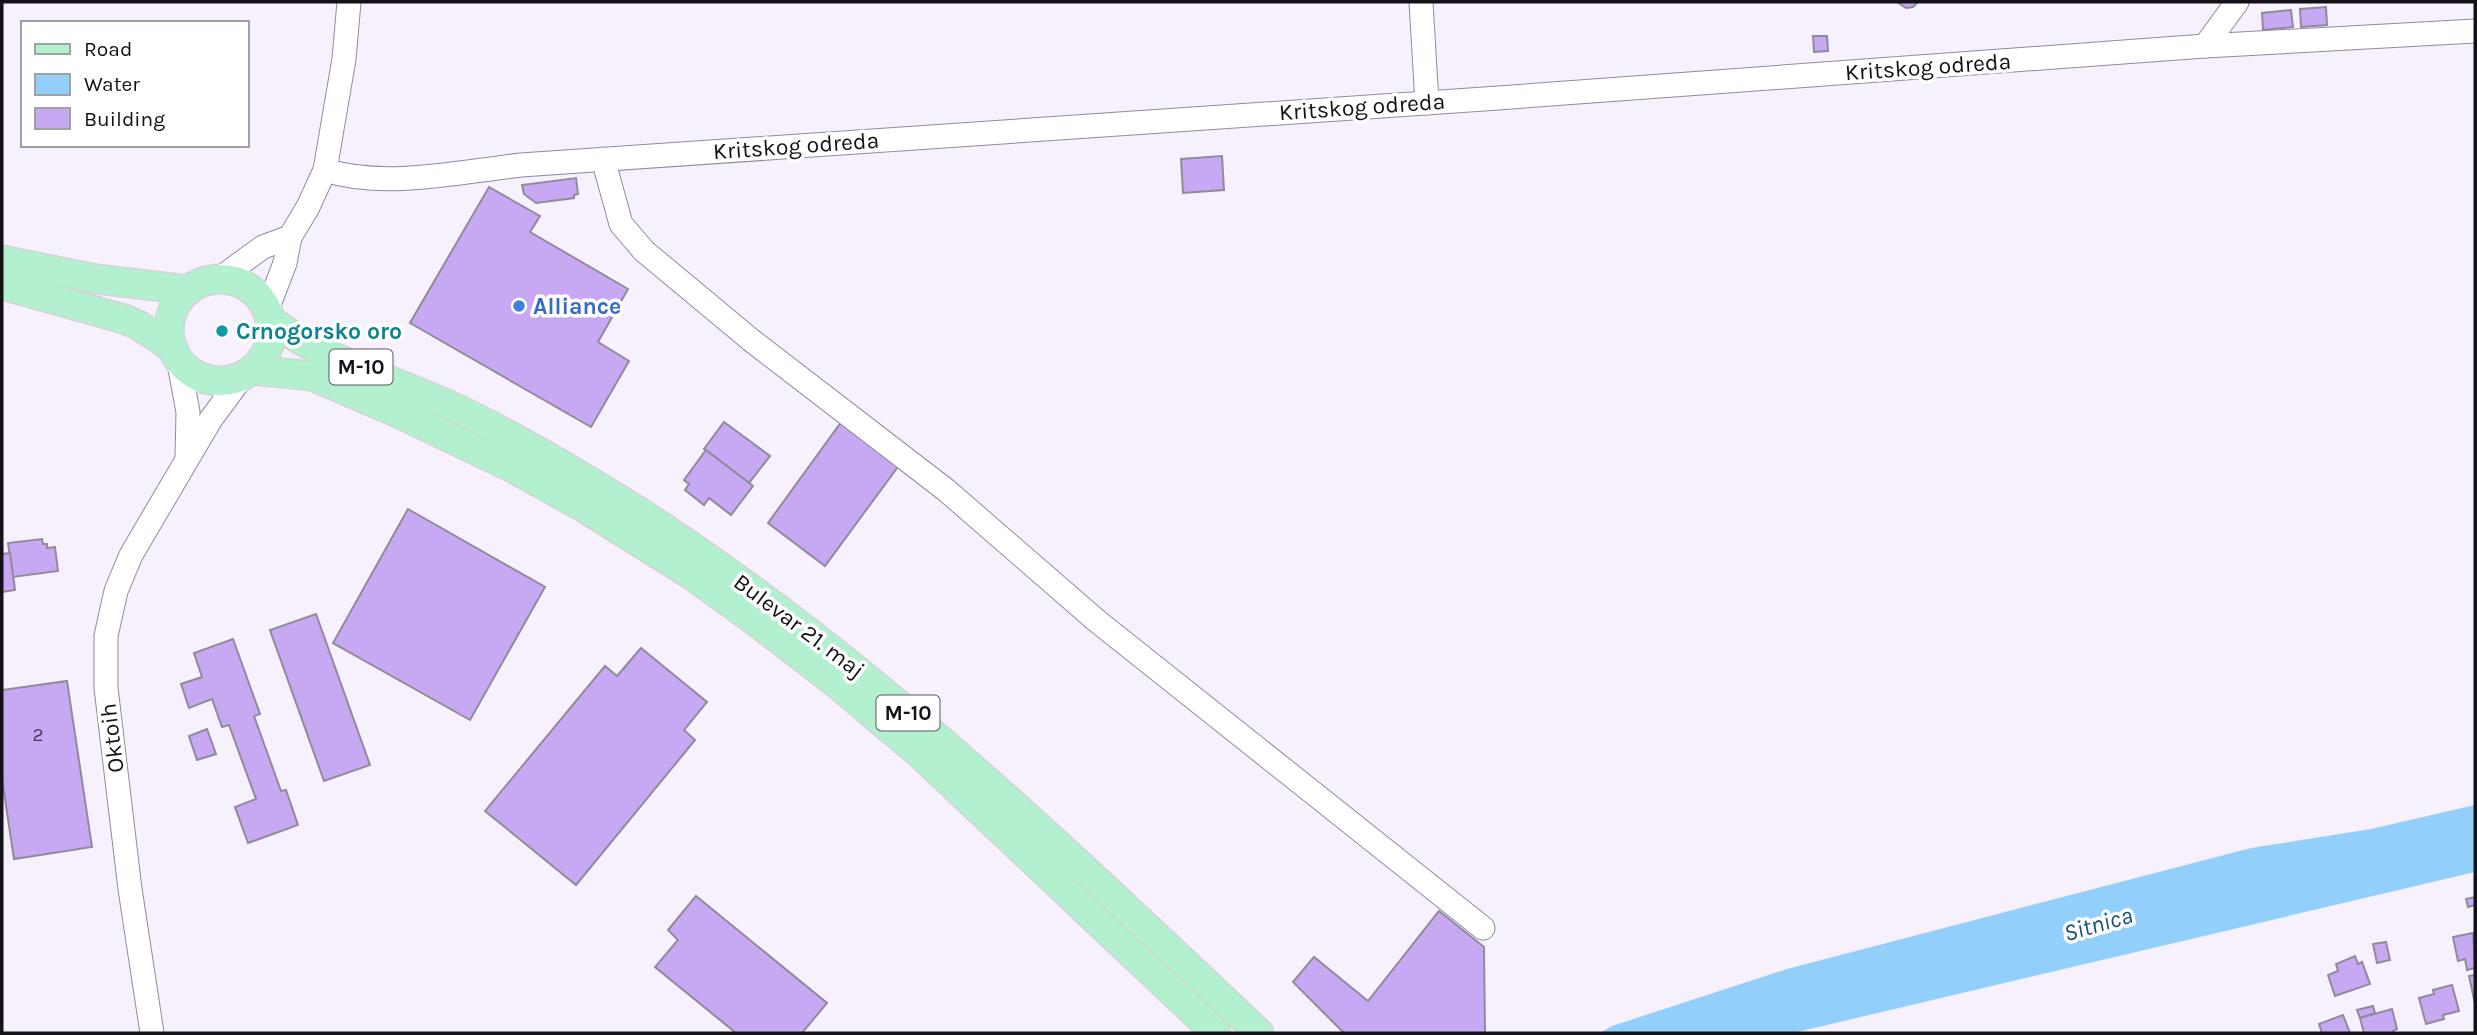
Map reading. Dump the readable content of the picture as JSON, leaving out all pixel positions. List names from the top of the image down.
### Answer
{
  "streets": {
    "main road": ["M-10", "Bulevar 21. maj"],
    "street": ["Kritskog odreda", "Oktoih"]
  },
  "crossings": [
    ["M-10", "Bulevar 21. maj"],
    ["M-10", "Oktoih"],
    ["Bulevar 21. maj", "Oktoih"]
  ],
  "water": ["Sitnica"],
  "places": ["Alliance", "Crnogorsko oro"],
  "house_numbers": ["2"],
  "legend": ["Road", "Water", "Building"]
}
